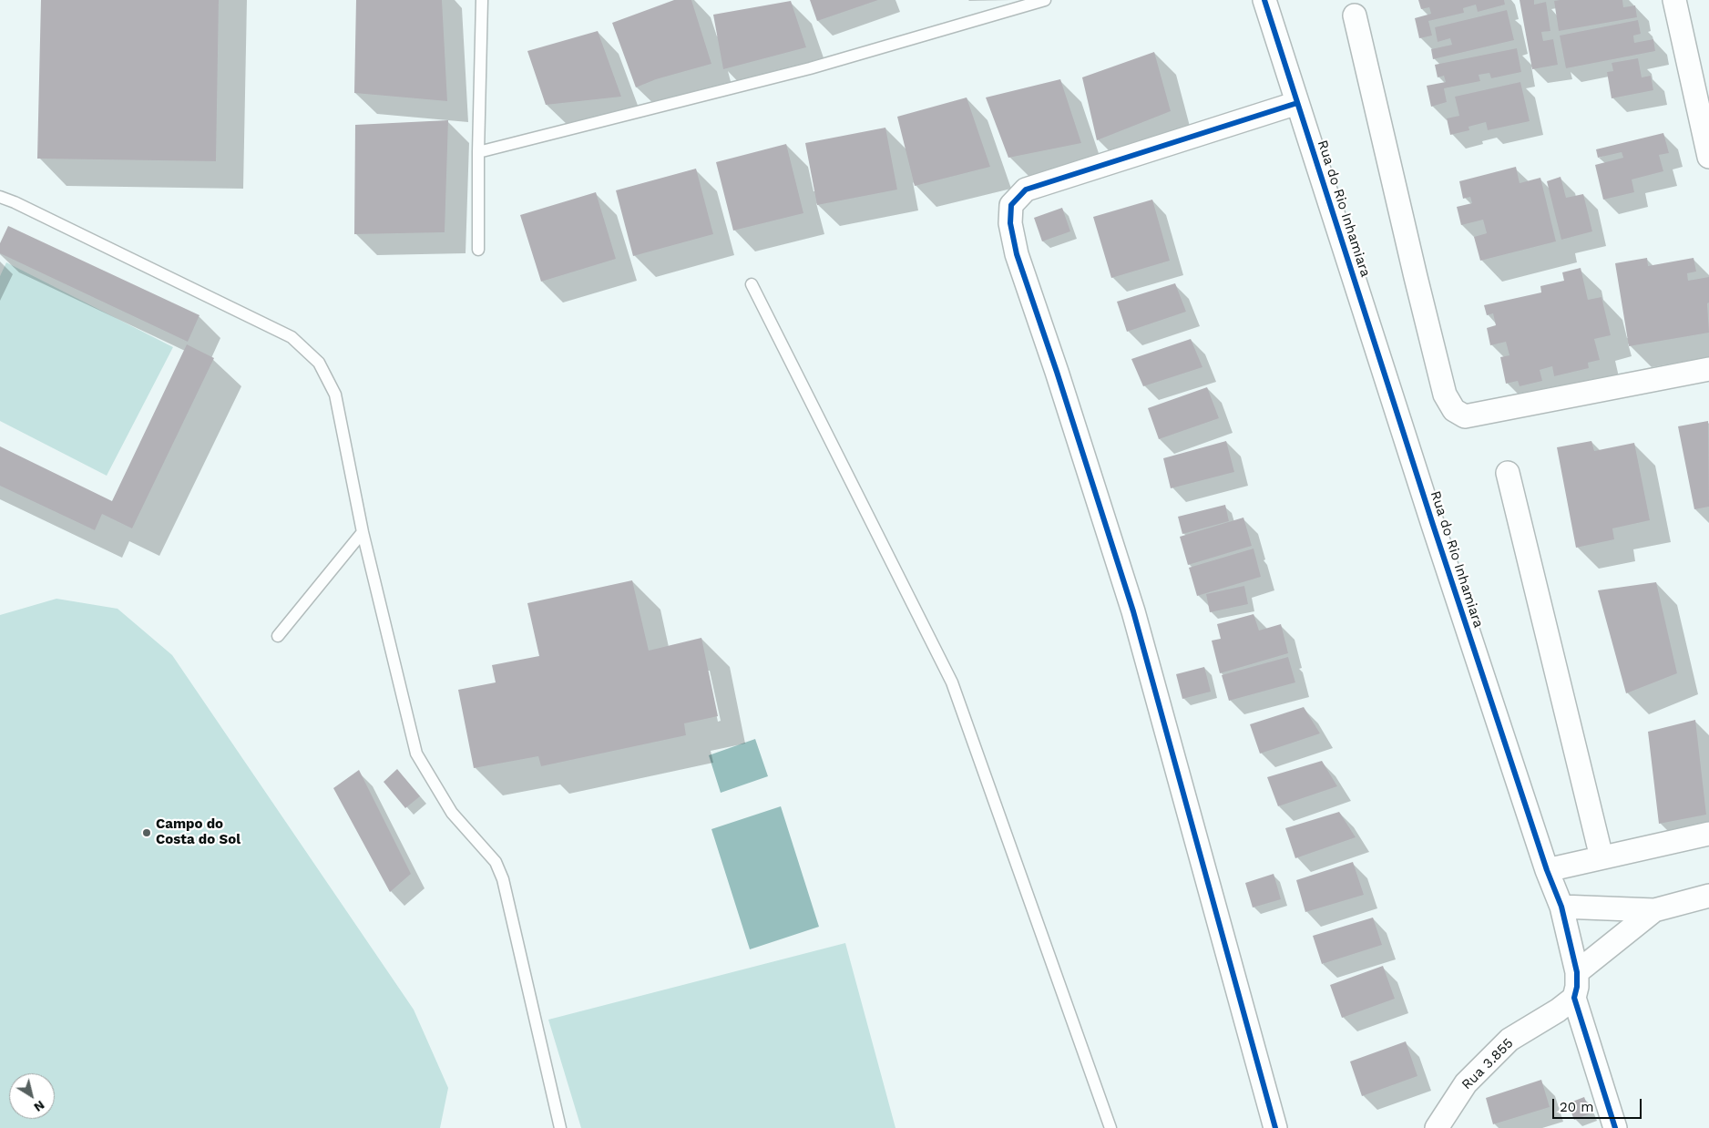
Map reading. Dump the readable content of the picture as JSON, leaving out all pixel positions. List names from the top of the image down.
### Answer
{
  "streets": {
    "street": ["Rua do Rio Inhamiara", "Rua 3.855"]
  },
  "crossings": [
    ["Rua do Rio Inhamiara", "Rua 3.855"]
  ],
  "places": ["Campo do Costa do Sol"],
  "scale_bar": "20 m",
  "north": "bottom right"
}
